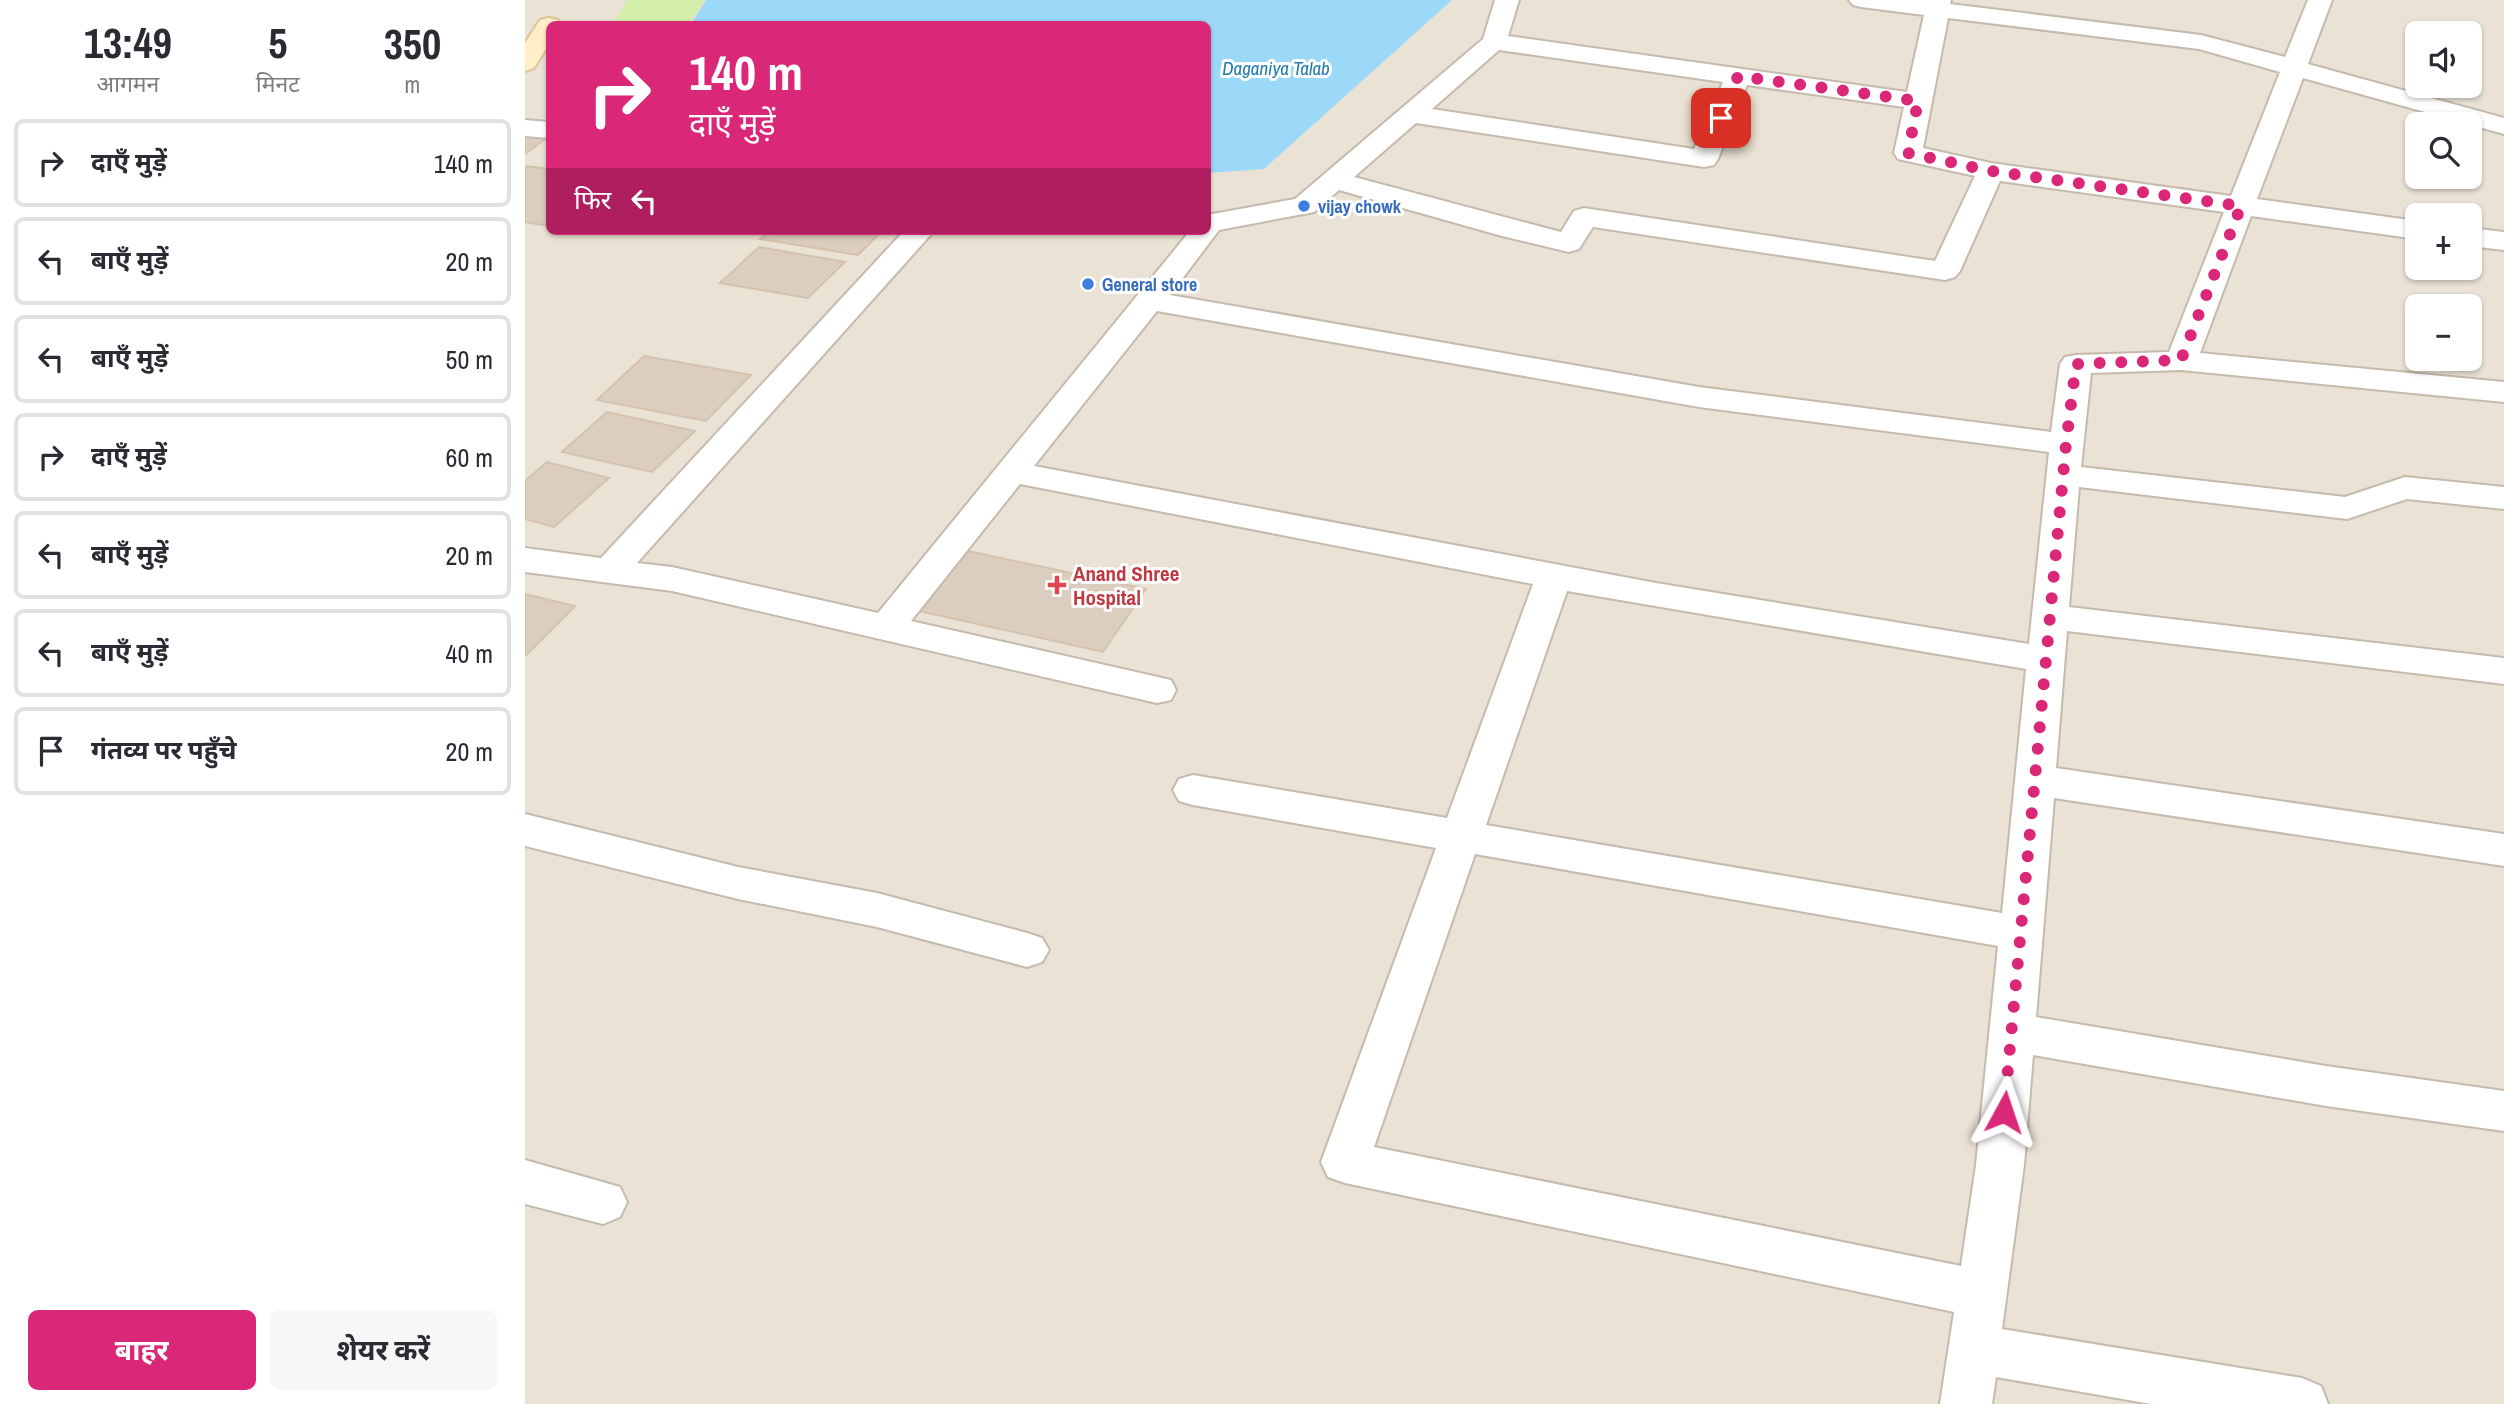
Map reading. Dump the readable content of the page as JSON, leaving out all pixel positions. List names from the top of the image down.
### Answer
{
  "water": ["Daganiya Talab"],
  "places": {
    "other": ["vijay chowk", "General store"],
    "health": ["Anand Shree Hospital"]
  },
  "page": {
    "eta": [
      "13:49",
      "आगमन",
      "5",
      "मिनट",
      "350",
      "m"
    ],
    "map_buttons": ["+", "−"],
    "turn": ["140 m", "दाएँ मुड़ें"],
    "list": [
      {
        "name": "दाएँ मुड़ें",
        "value": "140 m"
      },
      {
        "name": "बाएँ मुड़ें",
        "value": "20 m"
      },
      {
        "name": "बाएँ मुड़ें",
        "value": "50 m"
      },
      {
        "name": "दाएँ मुड़ें",
        "value": "60 m"
      },
      {
        "name": "बाएँ मुड़ें",
        "value": "20 m"
      },
      {
        "name": "बाएँ मुड़ें",
        "value": "40 m"
      },
      {
        "name": "गंतव्य पर पहुँचे",
        "value": "20 m"
      }
    ],
    "then": "फिर",
    "buttons": ["बाहर", "शेयर करें"]
  }
}
